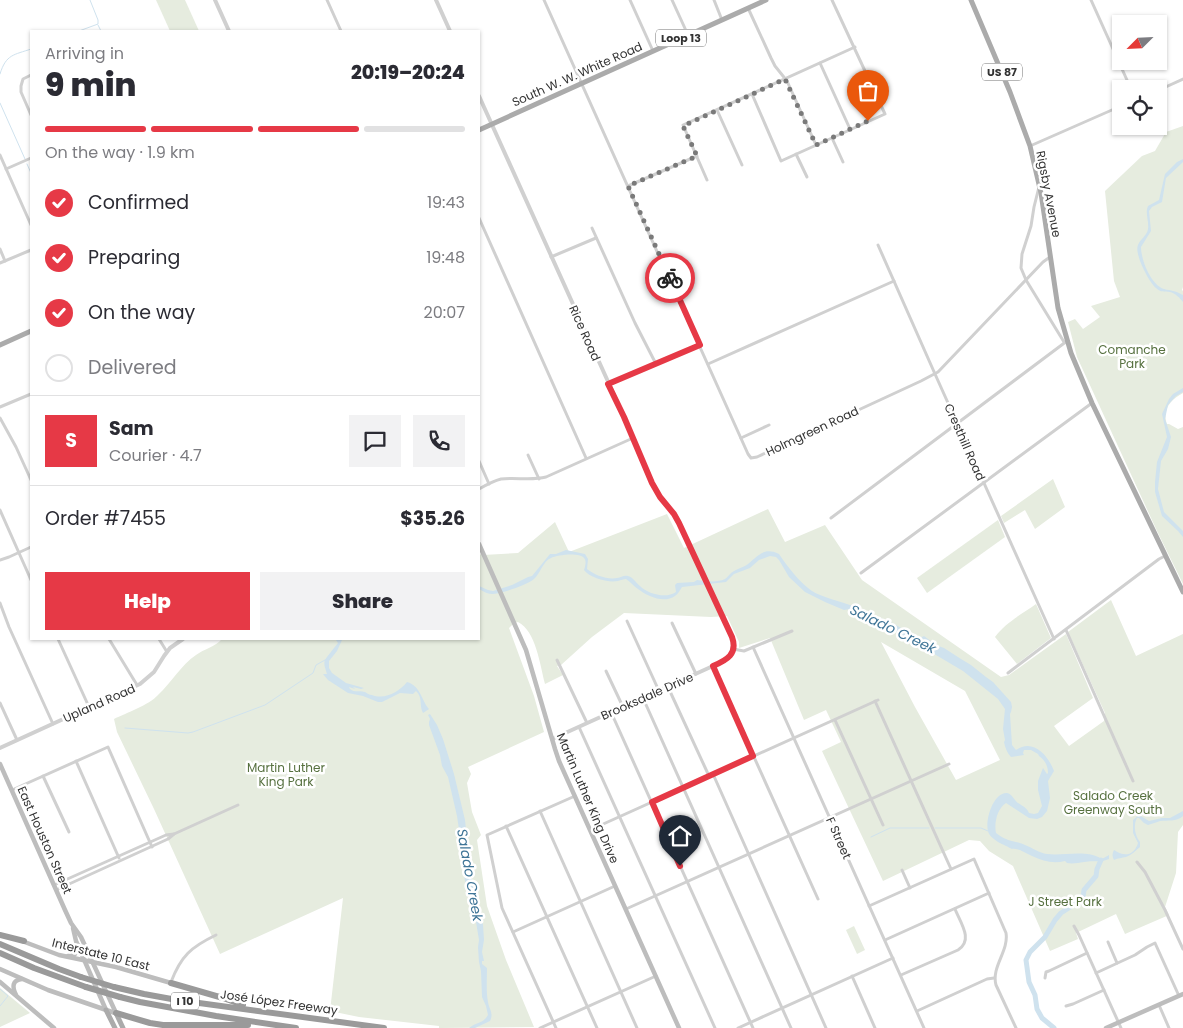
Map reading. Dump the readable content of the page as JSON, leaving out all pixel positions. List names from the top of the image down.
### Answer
{
  "streets": {
    "highway": ["I 10", "José López Freeway"],
    "main road": [
      "Loop 13",
      "US 87",
      "South W. W. White Road",
      "Rigsby Avenue",
      "Martin Luther King Drive",
      "East Houston Street",
      "Interstate 10 East"
    ],
    "street": [
      "Rice Road",
      "Holmgreen Road",
      "Cresthill Road",
      "Brooksdale Drive",
      "Upland Road",
      "F Street"
    ]
  },
  "crossings": [
    ["South W. W. White Road", "Rice Road"],
    ["South W. W. White Road", "Holmgreen Road"],
    ["Rigsby Avenue", "Holmgreen Road"],
    ["Rice Road", "Brooksdale Drive"],
    ["Holmgreen Road", "Cresthill Road"],
    ["Brooksdale Drive", "Martin Luther King Drive"],
    ["East Houston Street", "Interstate 10 East"]
  ],
  "water": ["Salado Creek"],
  "parks": [
    "Comanche Park",
    "Martin Luther King Park",
    "Salado Creek Greenway South",
    "J Street Park"
  ],
  "north": "bottom left",
  "page": {
    "heading": ["9 min", "Arriving in", "20:19–20:24"],
    "panel": [
      "Sam",
      "Courier · 4.7",
      "Order #7455",
      "$35.26"
    ],
    "bar": "On the way · 1.9 km",
    "list": [
      ["Confirmed", "19:43"],
      ["Preparing", "19:48"],
      ["On the way", "20:07"],
      "Delivered"
    ],
    "round": "S",
    "buttons": ["Help", "Share"]
  }
}
